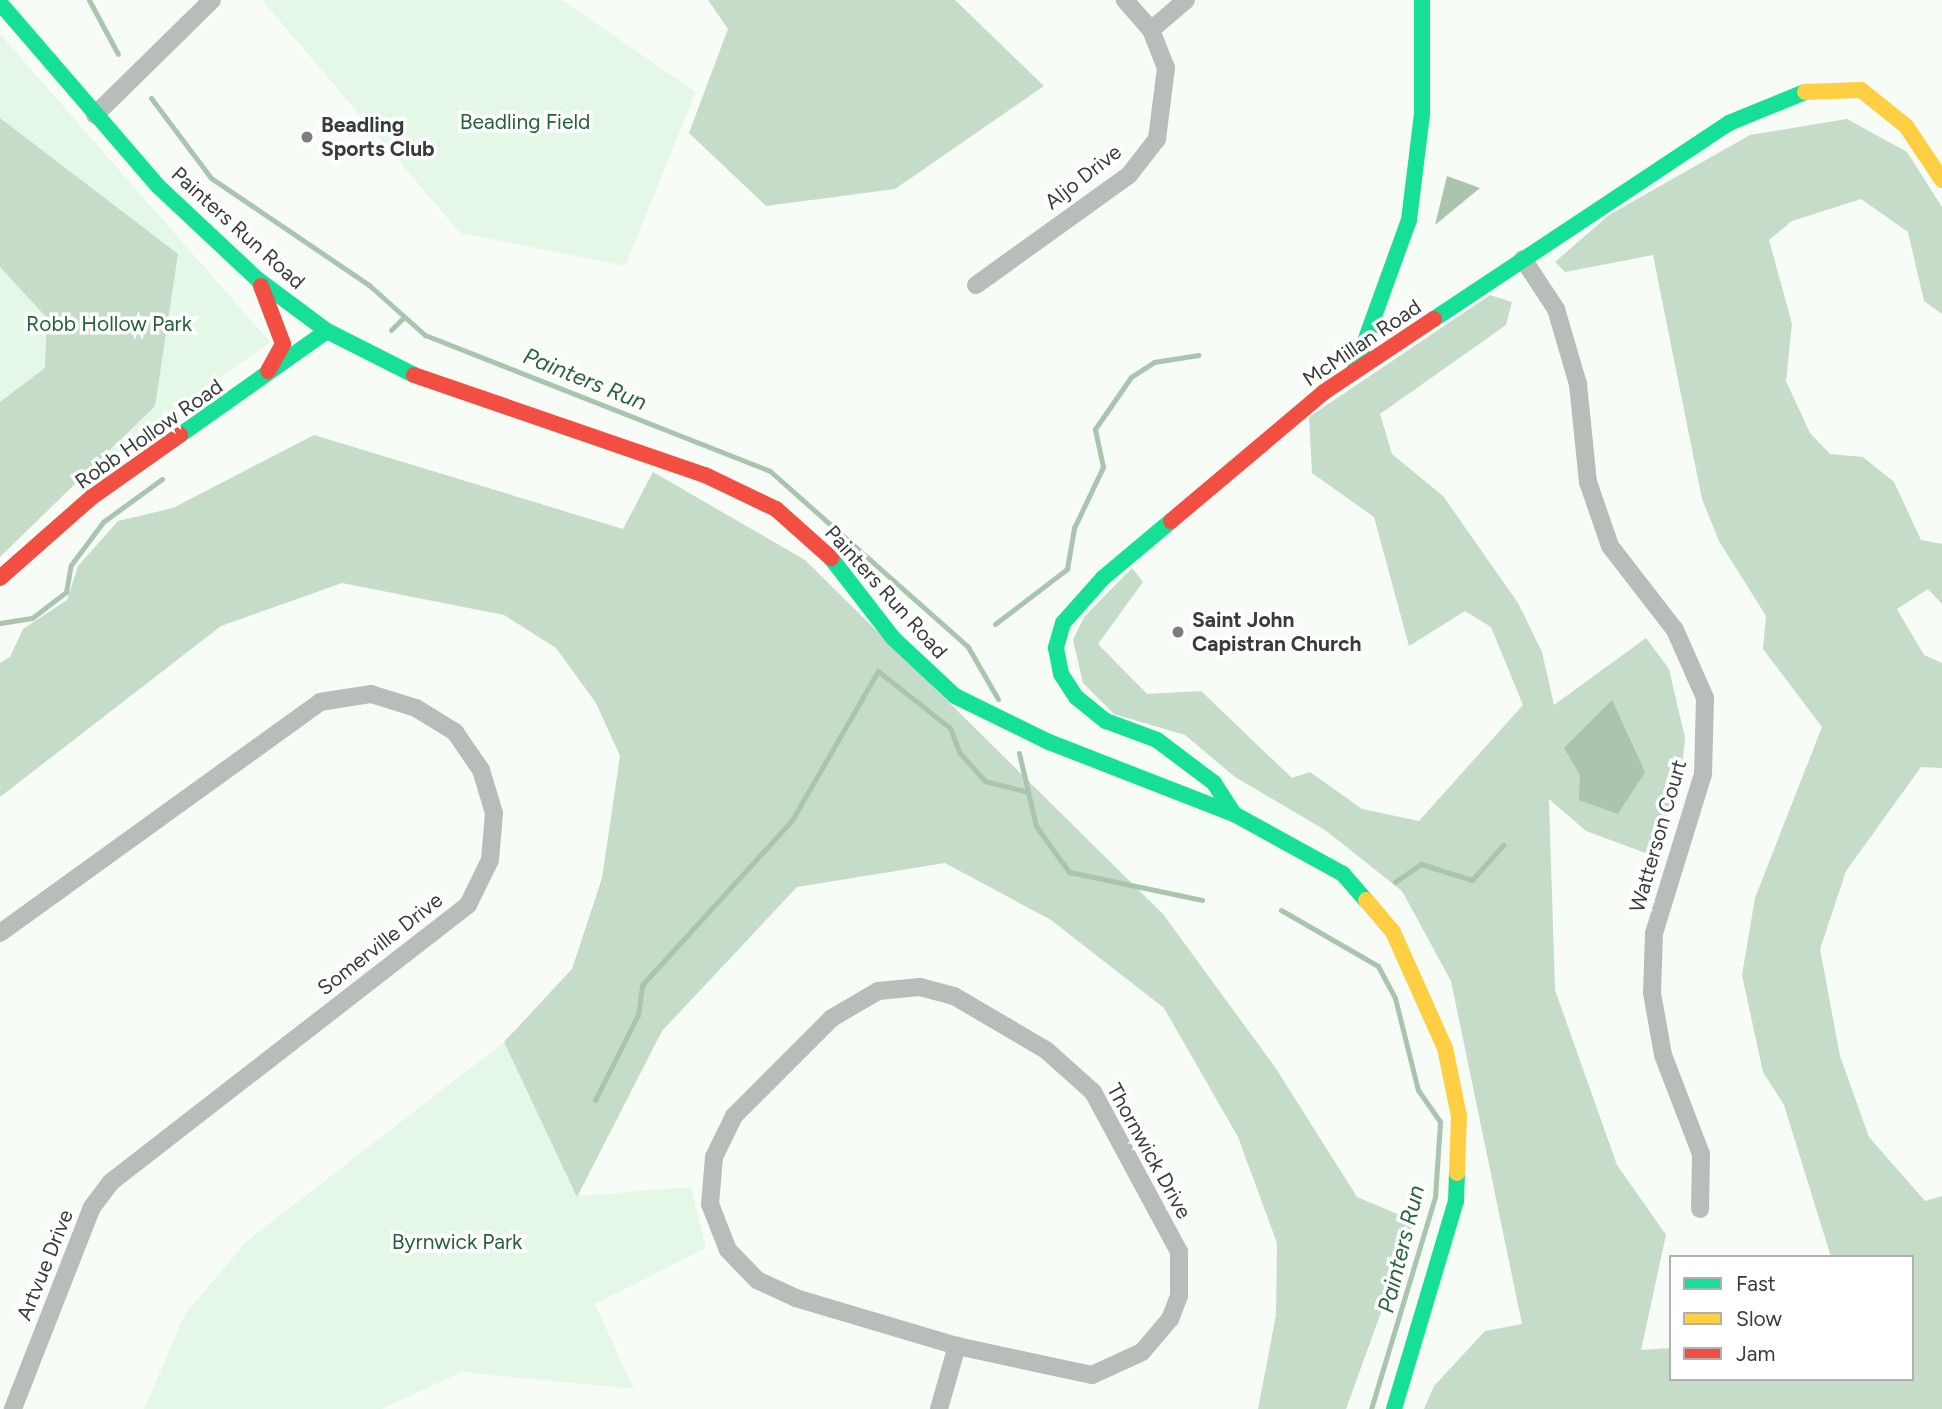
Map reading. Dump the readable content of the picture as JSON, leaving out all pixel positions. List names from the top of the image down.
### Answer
{
  "streets": {
    "street": [
      "Aljo Drive",
      "Painters Run Road",
      "McMillan Road",
      "Robb Hollow Road",
      "Watterson Court",
      "Somerville Drive",
      "Thornwick Drive",
      "Artvue Drive"
    ]
  },
  "crossings": [
    ["Painters Run Road", "McMillan Road"],
    ["Painters Run Road", "Robb Hollow Road"],
    ["McMillan Road", "Watterson Court"],
    ["Somerville Drive", "Artvue Drive"]
  ],
  "water": ["Painters Run"],
  "parks": ["Beadling Field", "Robb Hollow Park", "Byrnwick Park"],
  "places": ["Beadling Sports Club", "Saint John Capistran Church"],
  "legend": ["Fast", "Slow", "Jam"]
}
